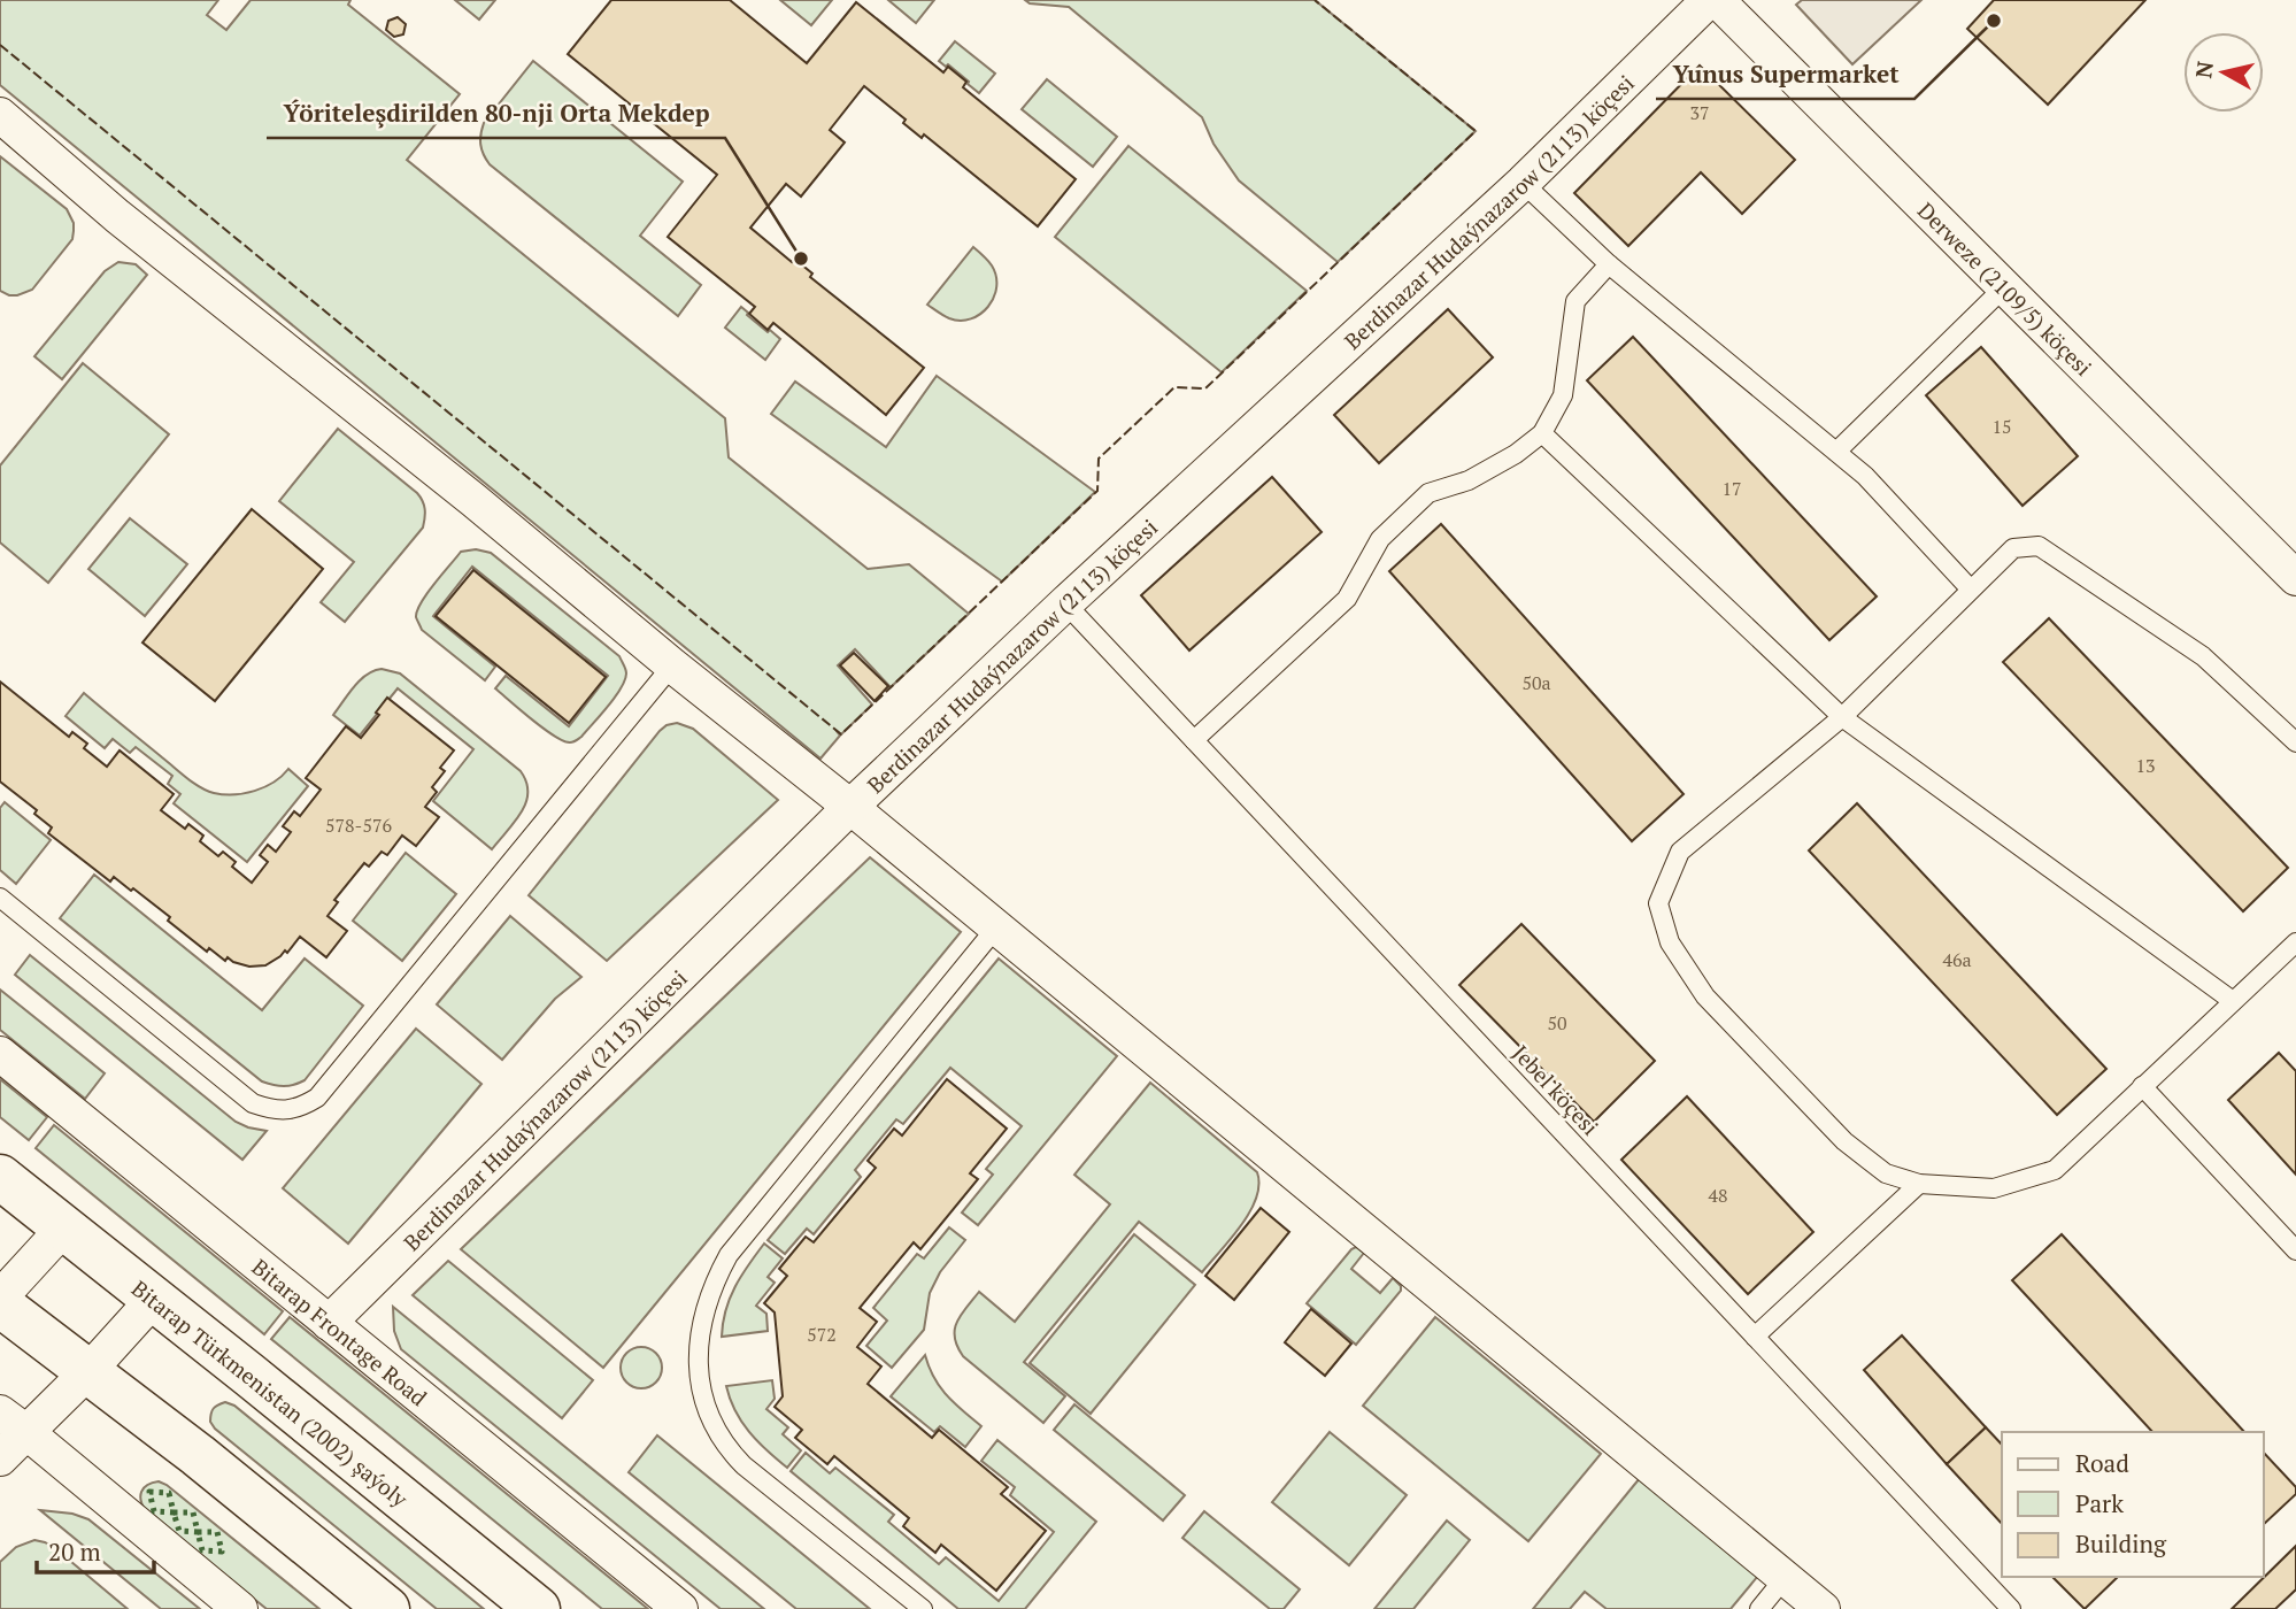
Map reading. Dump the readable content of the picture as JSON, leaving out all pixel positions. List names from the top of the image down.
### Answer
{
  "streets": {
    "main road": ["Bitarap Türkmenistan (2002) şaýoly"],
    "street": ["Berdinazar Hudaýnazarow (2113) köçesi", "Derweze (2109/5) köçesi", "Bitarap Frontage Road"],
    "lane": ["Jebel köçesi"]
  },
  "crossings": [
    ["Berdinazar Hudaýnazarow (2113) köçesi", "Jebel köçesi"],
    ["Berdinazar Hudaýnazarow (2113) köçesi", "Bitarap Frontage Road"]
  ],
  "places": ["Yunus Supermarket", "Ýöriteleşdirilden 80-nji Orta Mekdep"],
  "house_numbers": [
    "37",
    "15",
    "17",
    "50a",
    "13",
    "578-576",
    "46a",
    "50",
    "48",
    "572"
  ],
  "legend": ["Road", "Park", "Building"],
  "scale_bar": "20 m",
  "north": "left"
}
